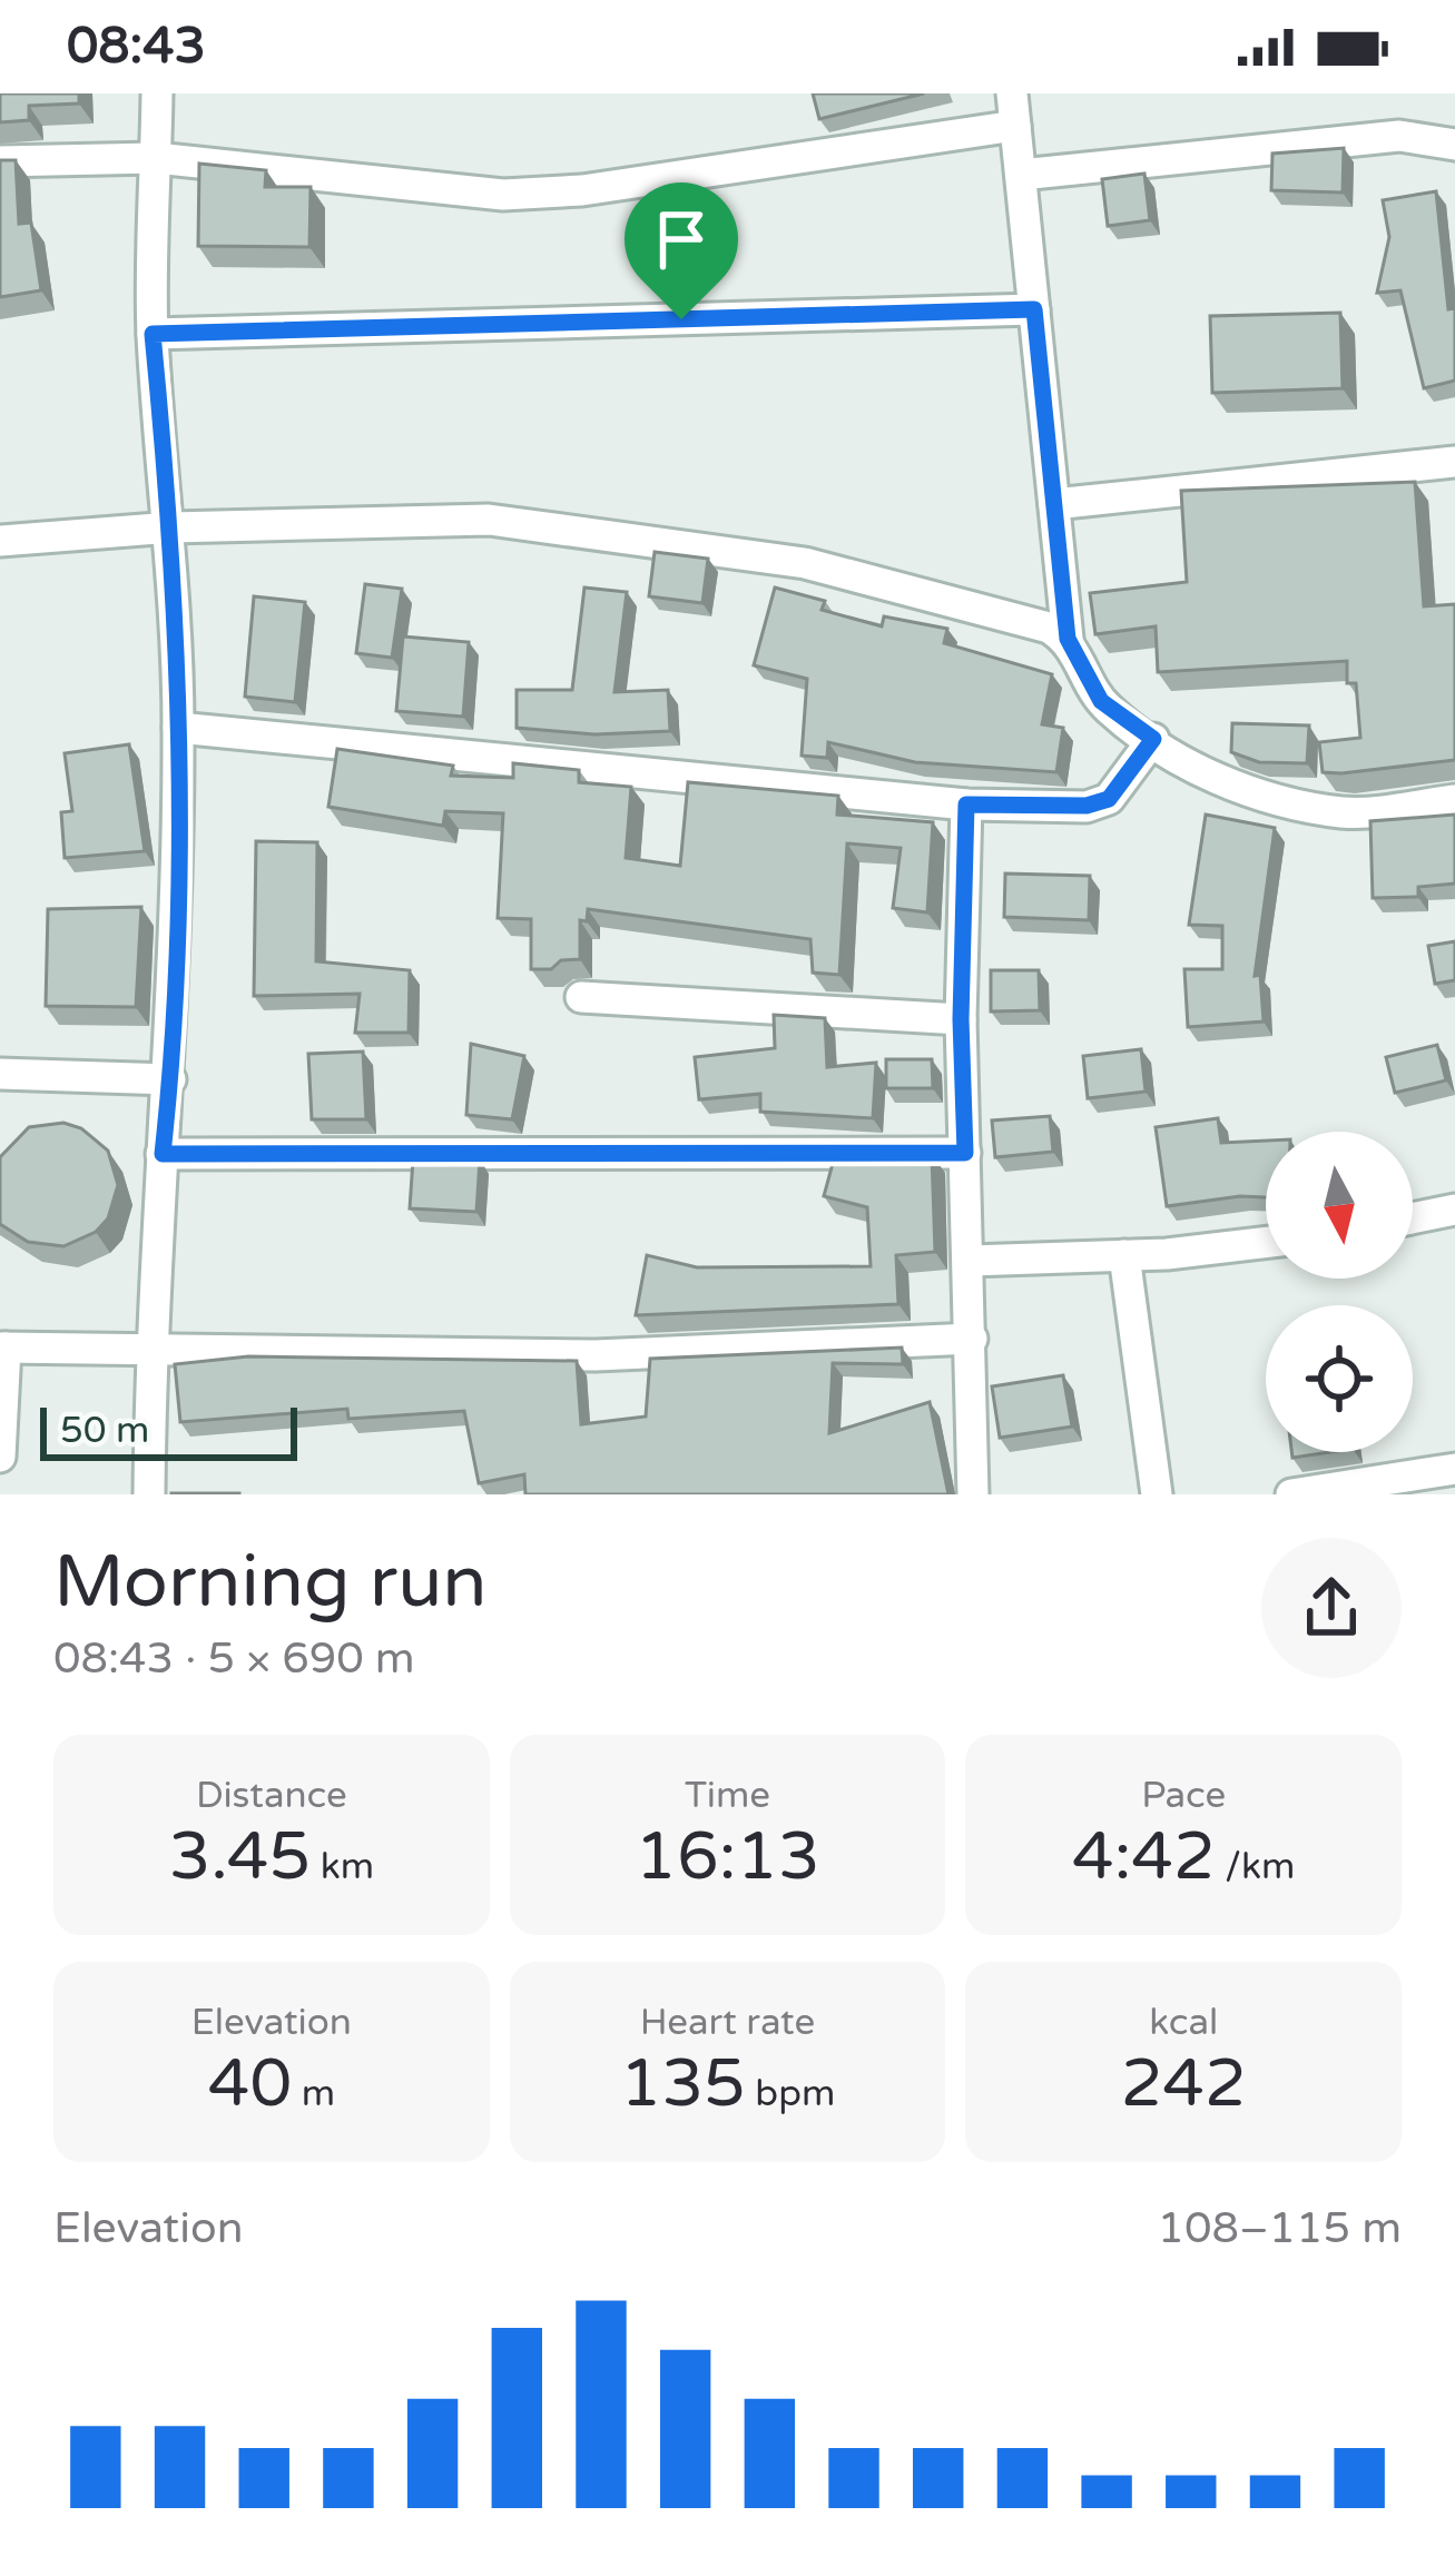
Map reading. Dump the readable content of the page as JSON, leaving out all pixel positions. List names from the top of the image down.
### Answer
{
  "scale_bar": "50 m",
  "north": "bottom",
  "page": {
    "status": "08:43",
    "scale": "50 m",
    "heading": ["Morning run", "08:43 · 5 × 690 m"],
    "stats": [
      ["Distance", "3.45 km"],
      ["Time", "16:13"],
      ["Pace", "4:42 /km"],
      ["Elevation", "40 m"],
      ["Heart rate", "135 bpm"],
      ["kcal", "242"]
    ],
    "chart": ["Elevation", "108–115 m"]
  }
}
